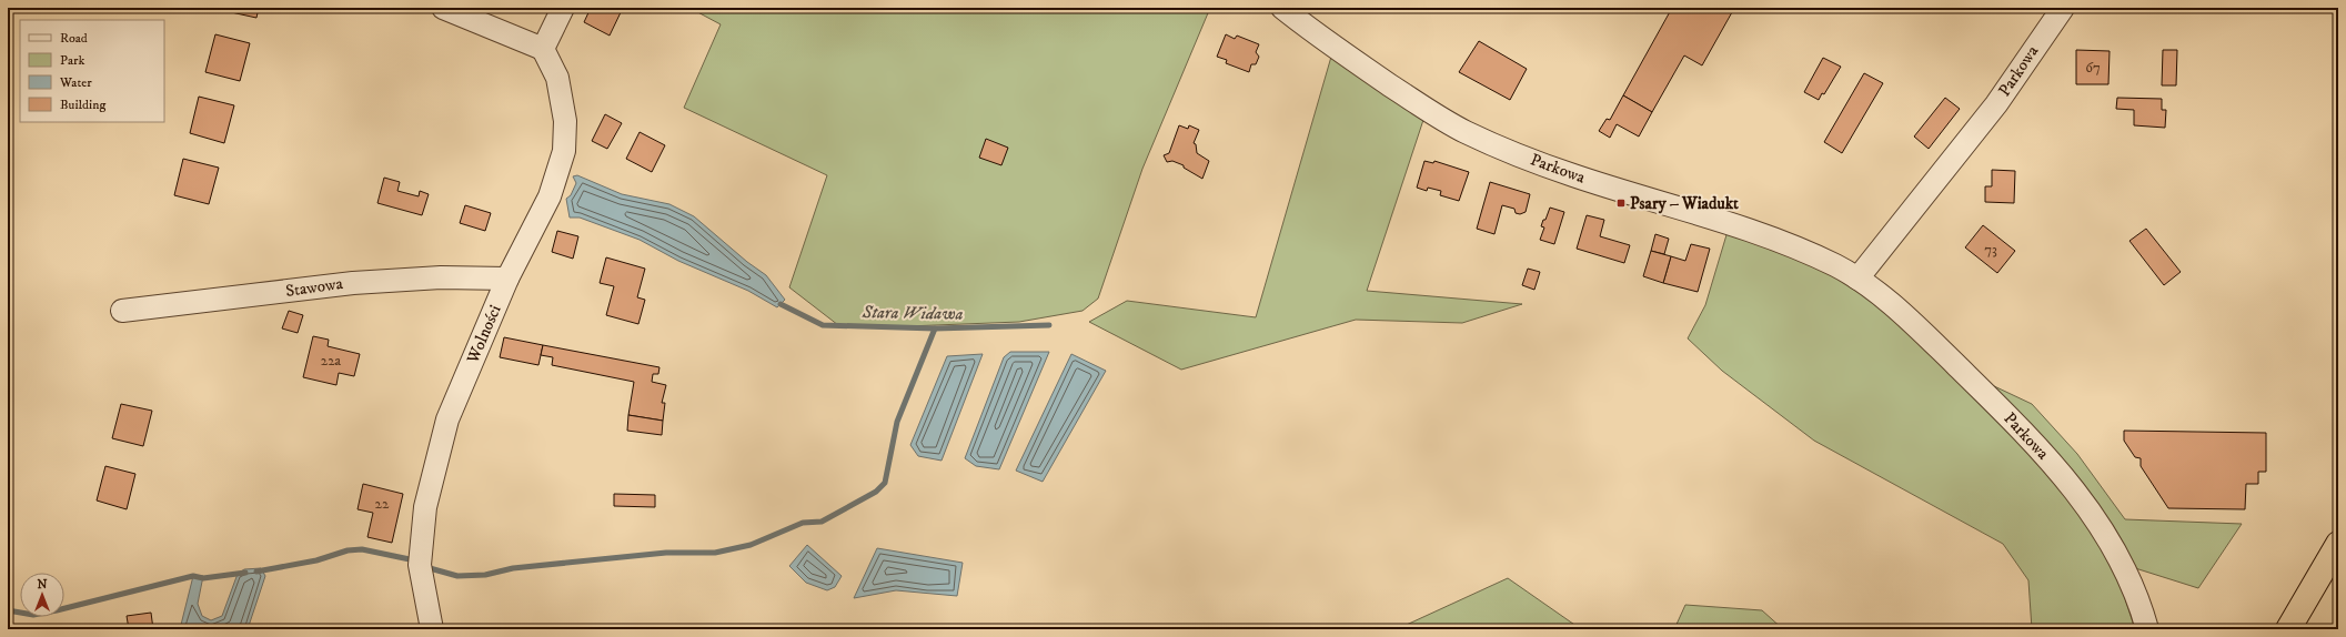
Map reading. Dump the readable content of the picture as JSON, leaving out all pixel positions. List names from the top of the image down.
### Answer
{
  "streets": {
    "street": ["Parkowa", "Stawowa", "Wolności"]
  },
  "crossings": [
    ["Stawowa", "Wolności"]
  ],
  "water": ["Stara Widawa"],
  "places": {
    "transit": ["Psary – Wiadukt"]
  },
  "house_numbers": [
    "67",
    "73",
    "22a",
    "22"
  ],
  "legend": [
    "Road",
    "Park",
    "Water",
    "Building"
  ],
  "north": "top"
}
